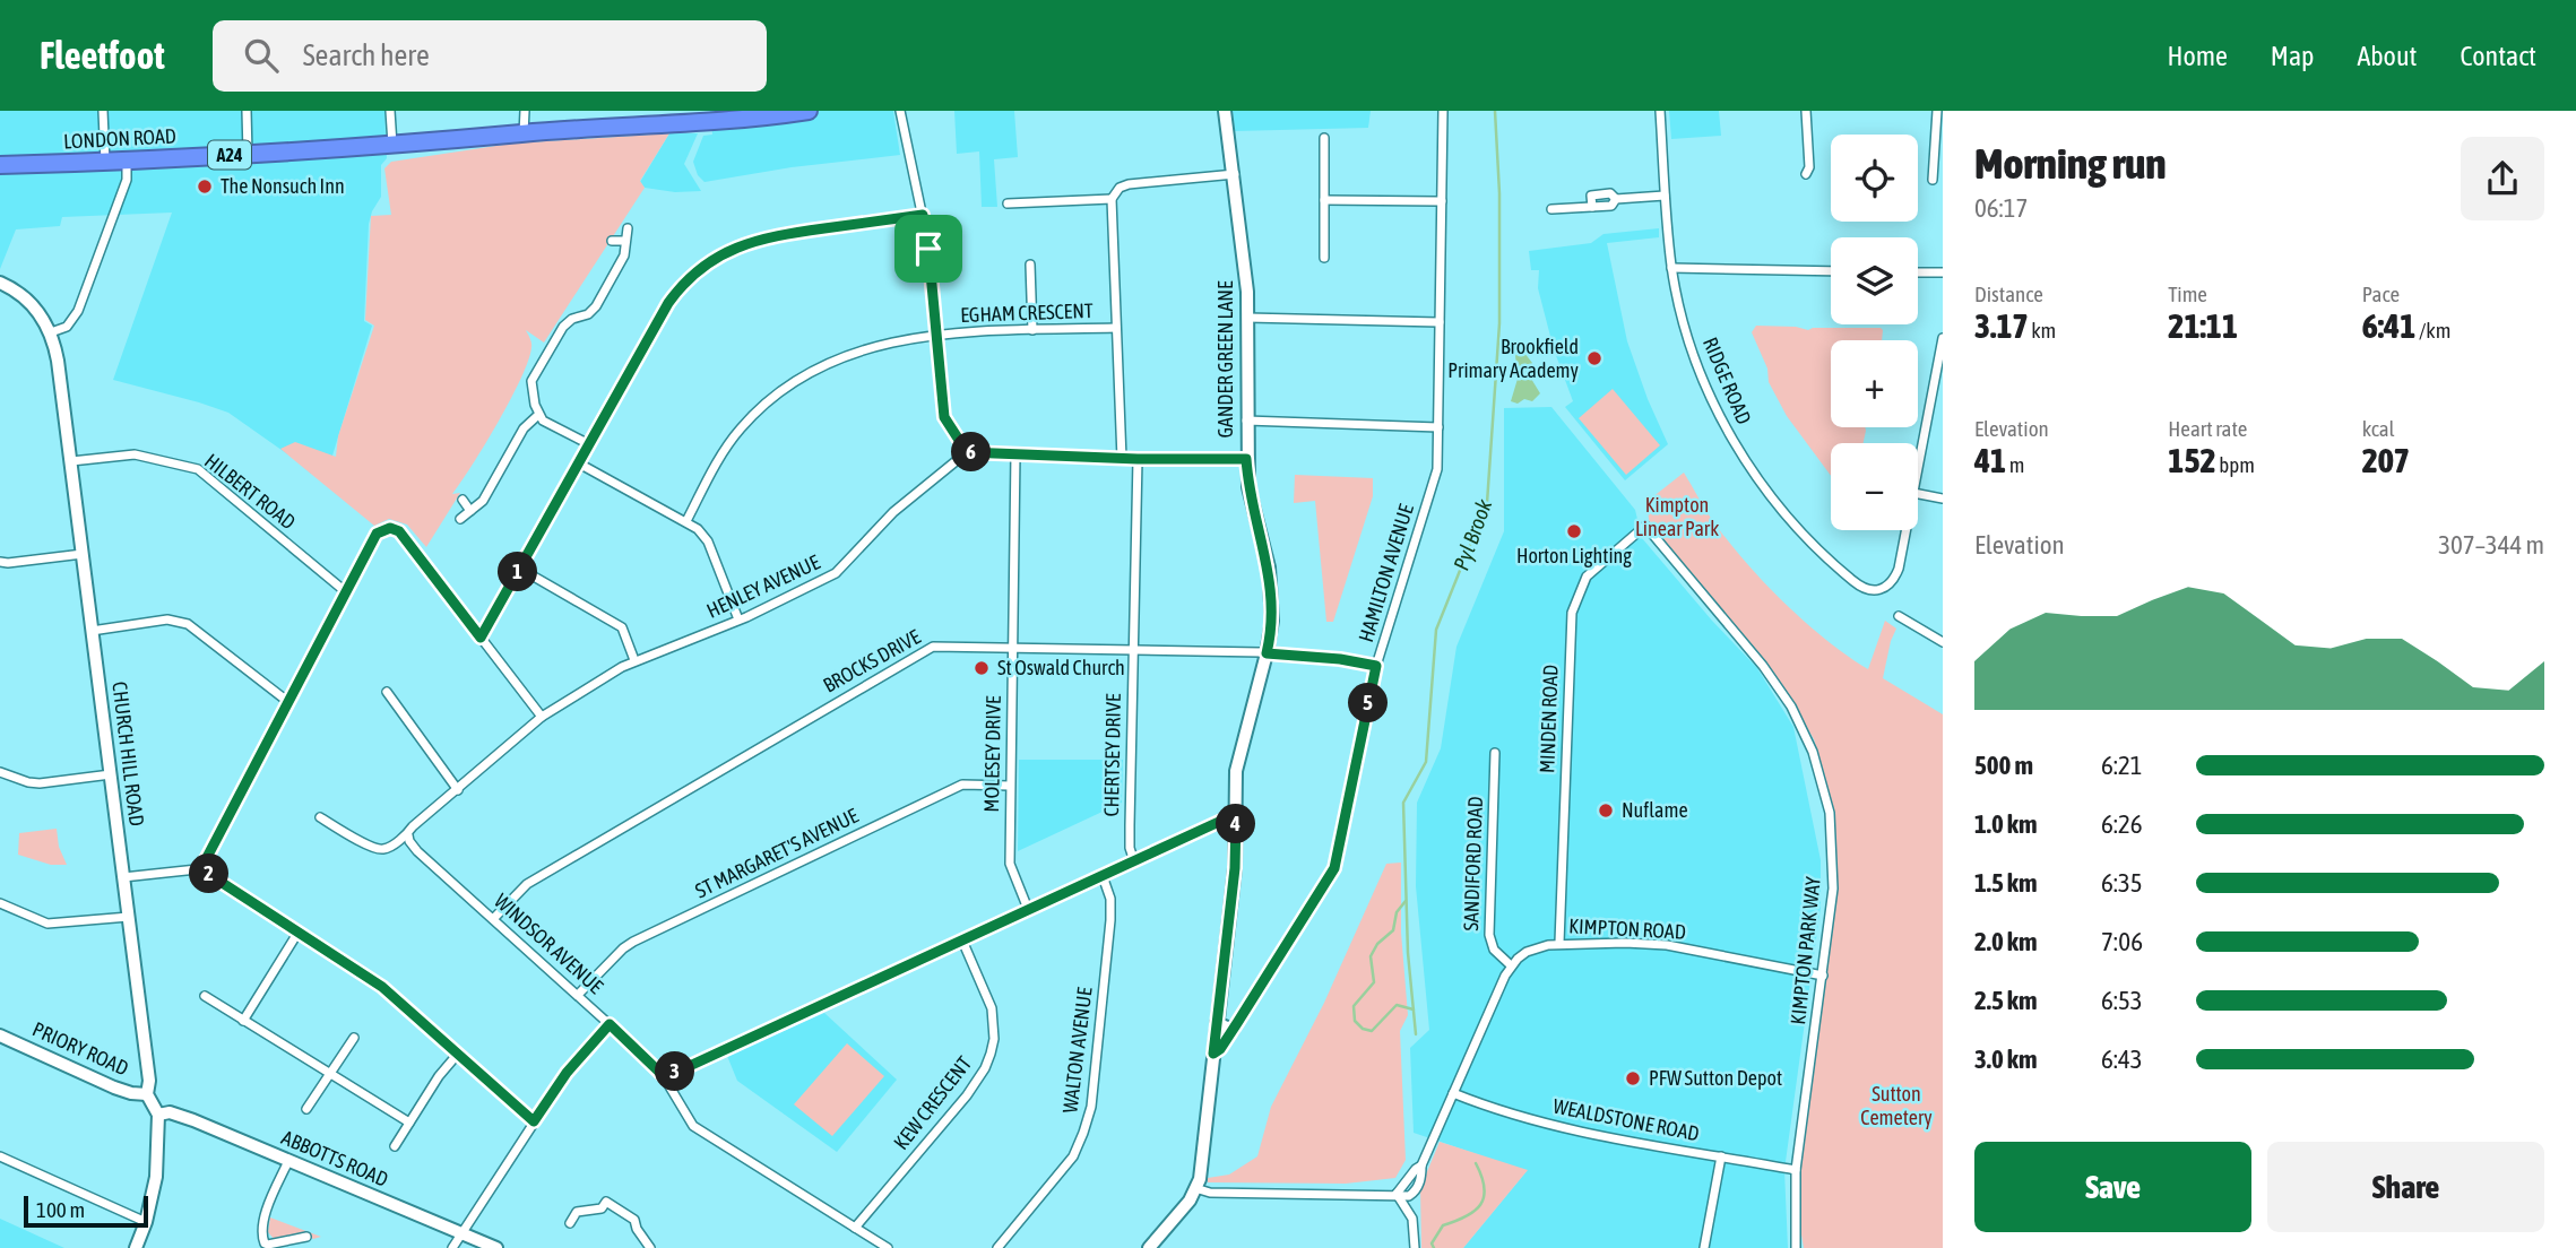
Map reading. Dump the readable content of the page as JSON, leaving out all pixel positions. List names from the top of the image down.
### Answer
{
  "streets": {
    "highway": ["LONDON ROAD", "A24"],
    "street": [
      "EGHAM CRESCENT",
      "GANDER GREEN LANE",
      "RIDGE ROAD",
      "HILBERT ROAD",
      "HAMILTON AVENUE",
      "HENLEY AVENUE",
      "BROCKS DRIVE",
      "MINDEN ROAD",
      "CHURCH HILL ROAD",
      "MOLESEY DRIVE",
      "CHERTSEY DRIVE",
      "ST MARGARET'S AVENUE",
      "SANDIFORD ROAD",
      "KIMPTON ROAD",
      "WINDSOR AVENUE",
      "KIMPTON PARK WAY",
      "PRIORY ROAD",
      "WALTON AVENUE",
      "KEW CRESCENT",
      "WEALDSTONE ROAD",
      "ABBOTTS ROAD"
    ]
  },
  "crossings": [
    ["GANDER GREEN LANE", "HAMILTON AVENUE"],
    ["GANDER GREEN LANE", "BROCKS DRIVE"],
    ["HILBERT ROAD", "CHURCH HILL ROAD"],
    ["HAMILTON AVENUE", "BROCKS DRIVE"],
    ["HENLEY AVENUE", "WINDSOR AVENUE"],
    ["BROCKS DRIVE", "MOLESEY DRIVE"],
    ["BROCKS DRIVE", "CHERTSEY DRIVE"],
    ["BROCKS DRIVE", "WINDSOR AVENUE"],
    ["MINDEN ROAD", "KIMPTON ROAD"],
    ["MINDEN ROAD", "KIMPTON PARK WAY"],
    ["CHURCH HILL ROAD", "PRIORY ROAD"],
    ["CHURCH HILL ROAD", "ABBOTTS ROAD"],
    ["MOLESEY DRIVE", "ST MARGARET'S AVENUE"],
    ["ST MARGARET'S AVENUE", "WINDSOR AVENUE"],
    ["SANDIFORD ROAD", "KIMPTON ROAD"],
    ["KIMPTON ROAD", "KIMPTON PARK WAY"],
    ["WINDSOR AVENUE", "KEW CRESCENT"],
    ["KIMPTON PARK WAY", "WEALDSTONE ROAD"]
  ],
  "water": ["Pyl Brook"],
  "parks": ["Kimpton Linear Park", "Sutton Cemetery"],
  "places": [
    "The Nonsuch Inn",
    "Brookfield Primary Academy",
    "Horton Lighting",
    "St Oswald Church",
    "Nuflame",
    "PFW Sutton Depot"
  ],
  "scale_bar": "100 m",
  "page": {
    "header": "Fleetfoot",
    "search": "Search here",
    "nav": [
      "Home",
      "Map",
      "About",
      "Contact"
    ],
    "heading": ["Morning run", "06:17"],
    "map_buttons": ["+", "−"],
    "stats": [
      ["Distance", "3.17 km"],
      ["Time", "21:11"],
      ["Pace", "6:41 /km"],
      ["Elevation", "41 m"],
      ["Heart rate", "152 bpm"],
      ["kcal", "207"]
    ],
    "pins": [
      "6",
      "1",
      "5",
      "4",
      "2",
      "3"
    ],
    "chart": ["Elevation", "307–344 m"],
    "list": [
      {
        "name": "500 m",
        "note": "6:21"
      },
      {
        "name": "1.0 km",
        "note": "6:26"
      },
      {
        "name": "1.5 km",
        "note": "6:35"
      },
      {
        "name": "2.0 km",
        "note": "7:06"
      },
      {
        "name": "2.5 km",
        "note": "6:53"
      },
      {
        "name": "3.0 km",
        "note": "6:43"
      }
    ],
    "buttons": ["Save", "Share"],
    "scale": "100 m"
  }
}
